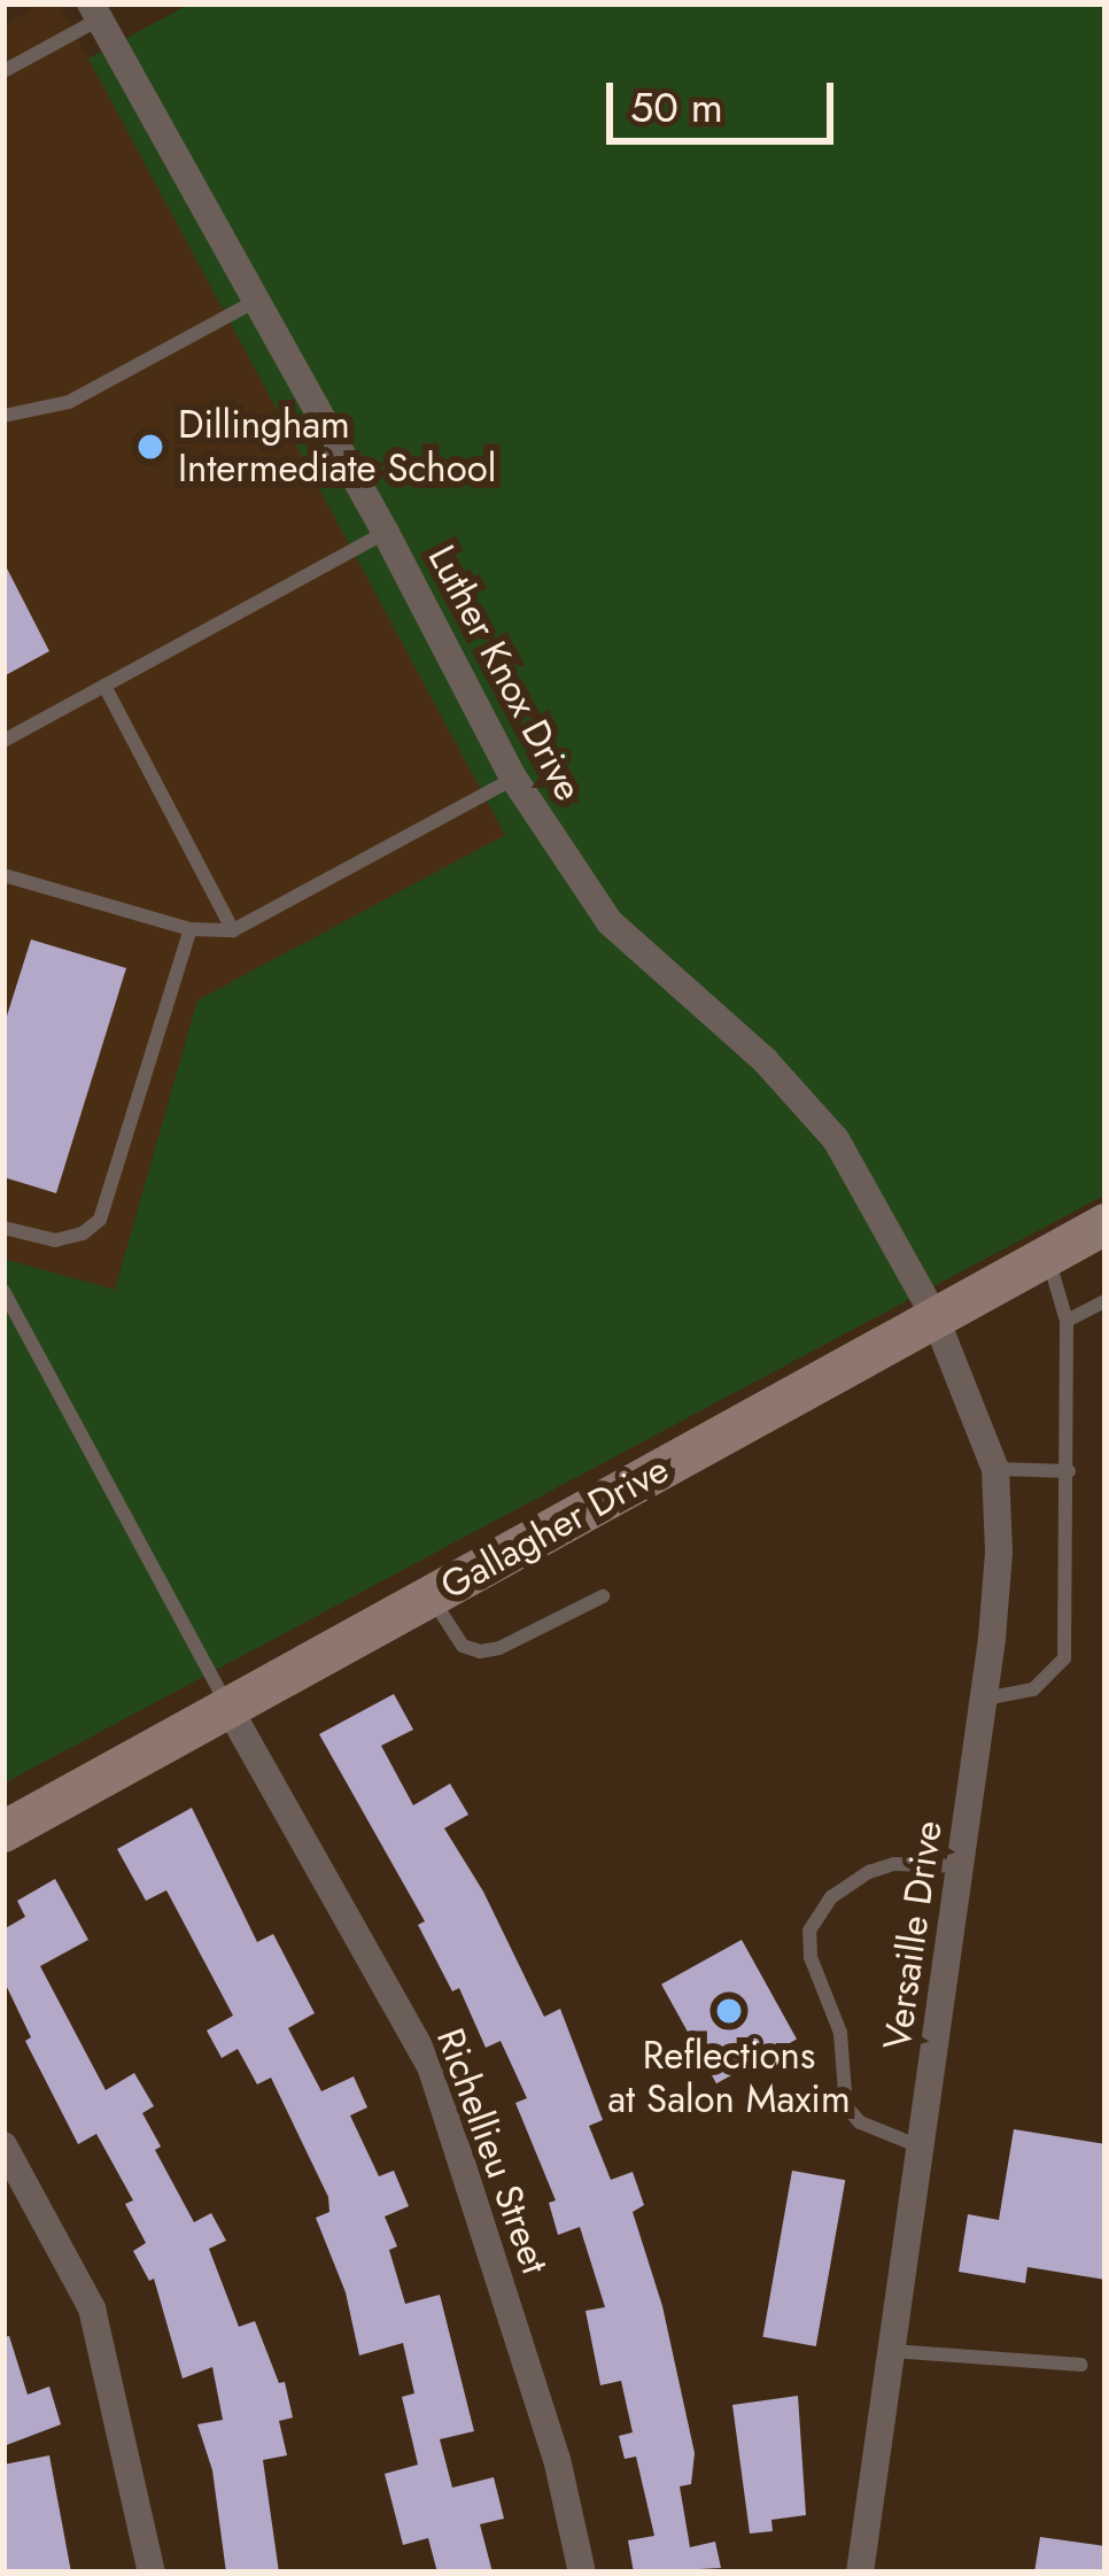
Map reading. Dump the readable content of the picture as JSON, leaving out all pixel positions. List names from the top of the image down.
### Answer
{
  "streets": {
    "street": [
      "Luther Knox Drive",
      "Gallagher Drive",
      "Versaille Drive",
      "Richellieu Street"
    ]
  },
  "crossings": [
    ["Luther Knox Drive", "Gallagher Drive"],
    ["Luther Knox Drive", "Versaille Drive"],
    ["Gallagher Drive", "Versaille Drive"],
    ["Gallagher Drive", "Richellieu Street"]
  ],
  "places": ["Dillingham Intermediate School", "Reflections at Salon Maxim"],
  "scale_bar": "50 m"
}
